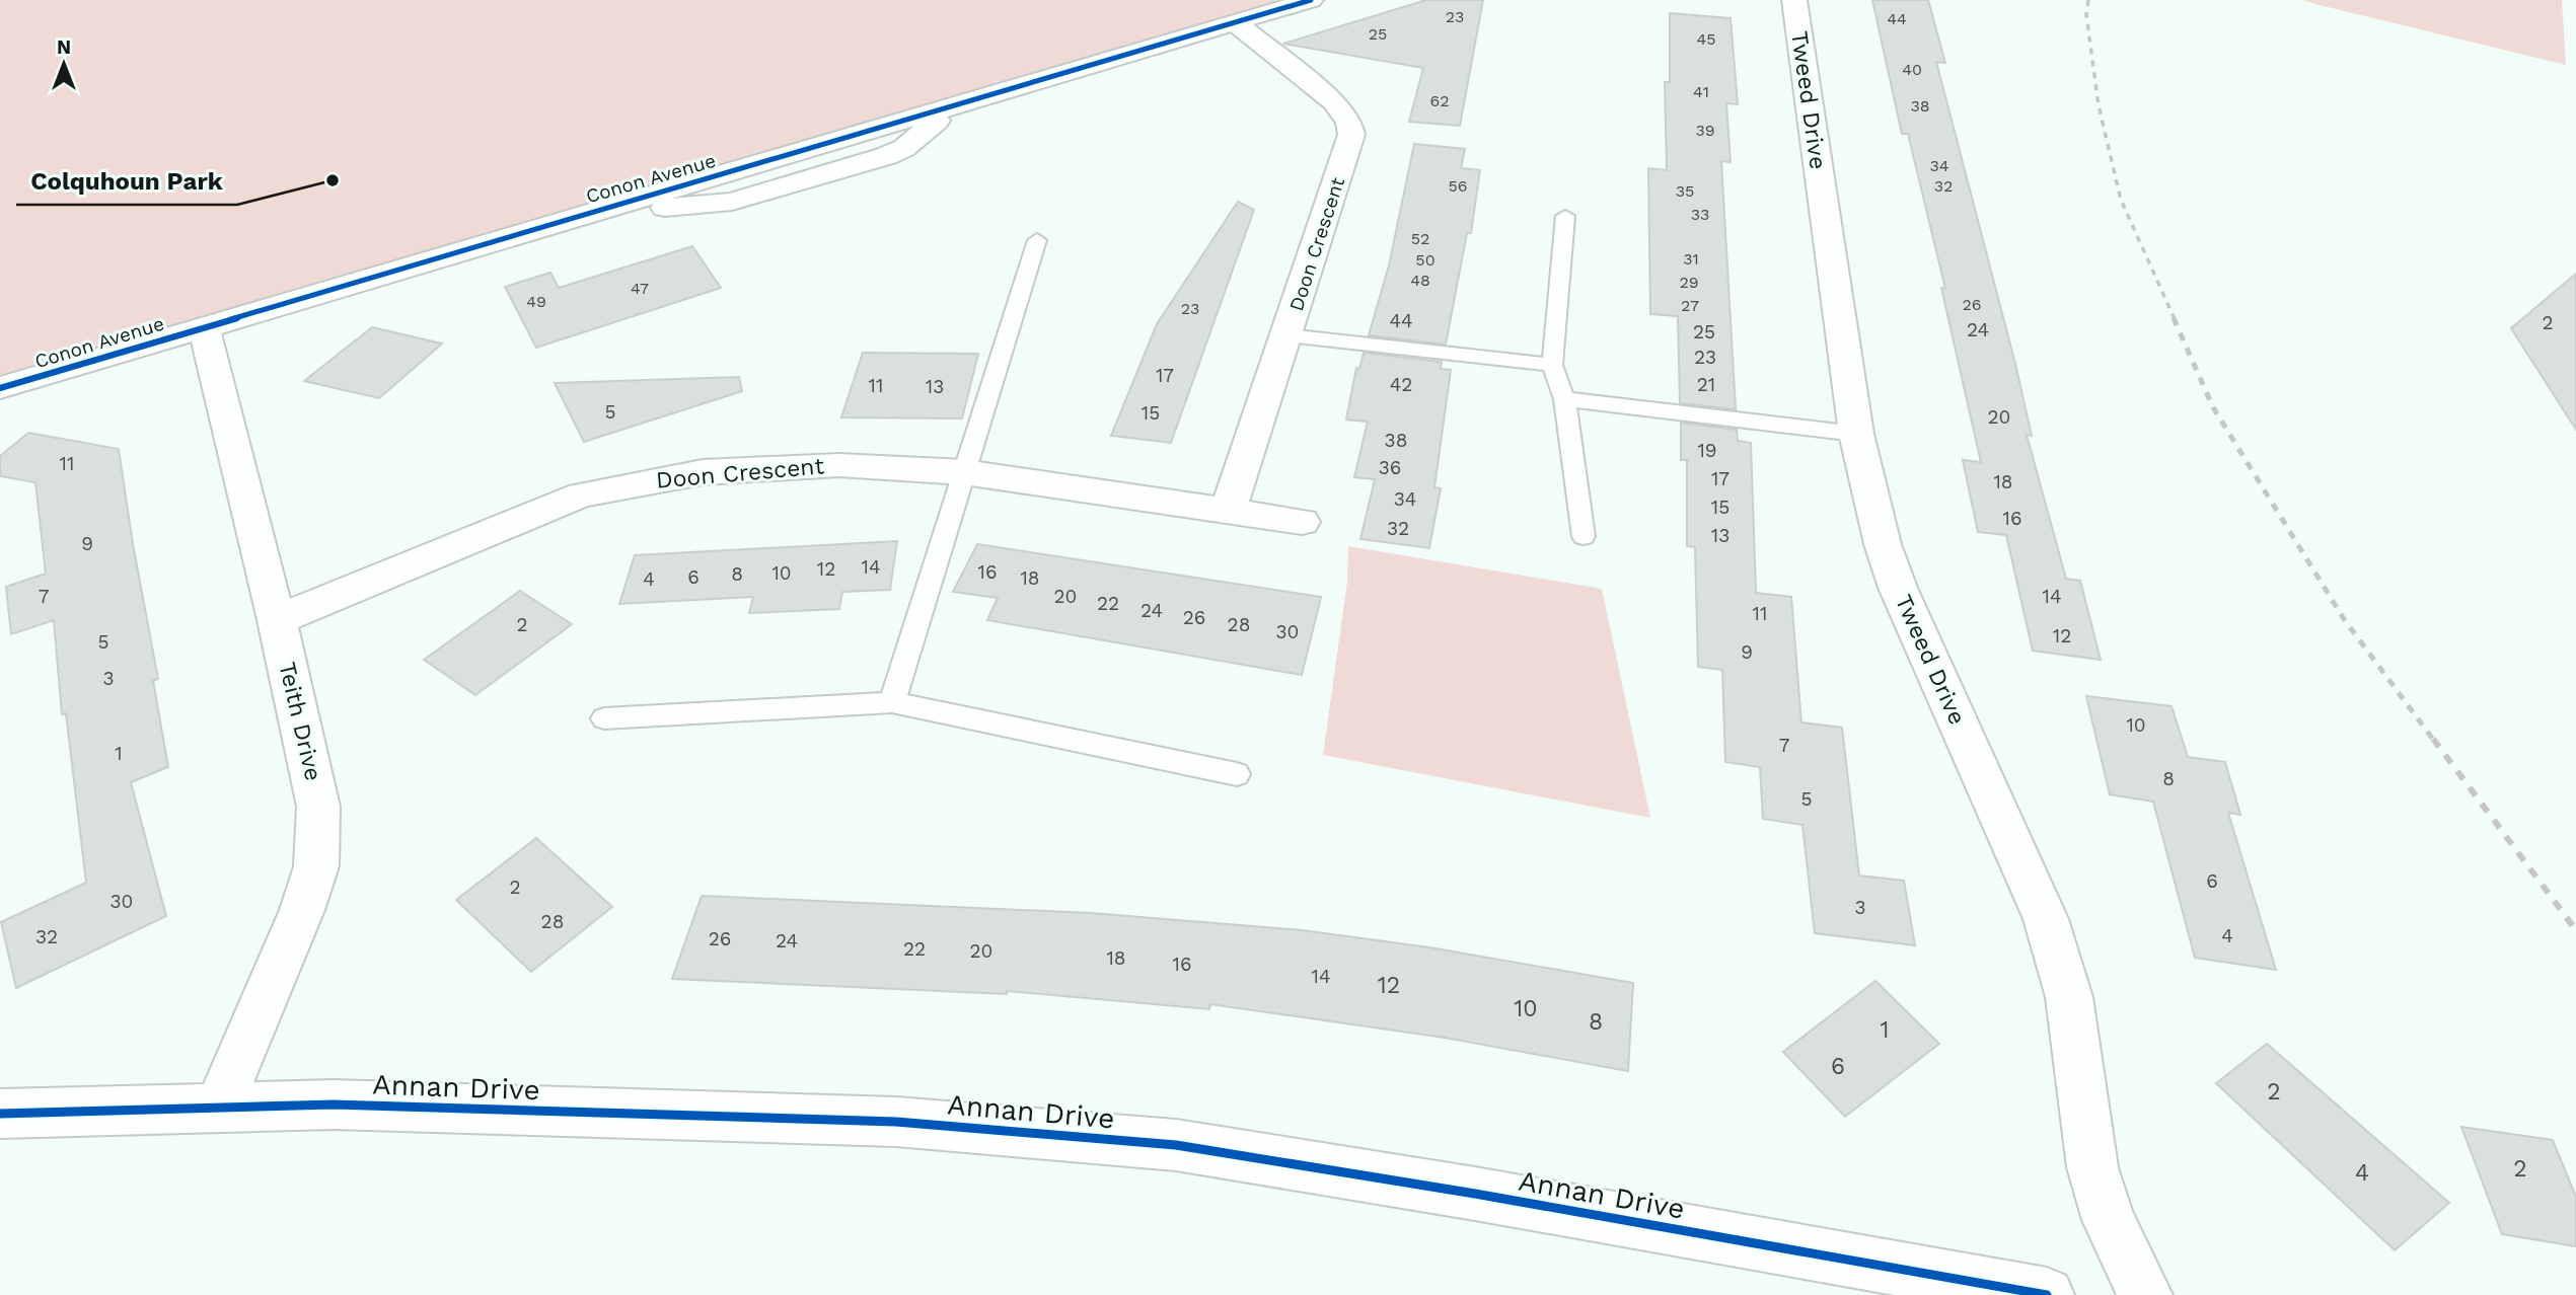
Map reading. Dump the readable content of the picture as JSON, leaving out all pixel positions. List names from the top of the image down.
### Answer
{
  "streets": {
    "street": [
      "Tweed Drive",
      "Conon Avenue",
      "Doon Crescent",
      "Teith Drive",
      "Annan Drive"
    ]
  },
  "crossings": [
    ["Conon Avenue", "Doon Crescent"],
    ["Conon Avenue", "Teith Drive"],
    ["Doon Crescent", "Teith Drive"],
    ["Teith Drive", "Annan Drive"]
  ],
  "places": ["Colquhoun Park"],
  "house_numbers": [
    "23",
    "44",
    "25",
    "45",
    "40",
    "41",
    "62",
    "38",
    "39",
    "34",
    "56",
    "32",
    "35",
    "33",
    "52",
    "31",
    "50",
    "48",
    "29",
    "47",
    "49",
    "26",
    "27",
    "23",
    "44",
    "2",
    "24",
    "25",
    "23",
    "17",
    "42",
    "21",
    "11",
    "13",
    "5",
    "15",
    "20",
    "38",
    "19",
    "11",
    "36",
    "17",
    "18",
    "34",
    "15",
    "16",
    "32",
    "13",
    "9",
    "14",
    "12",
    "16",
    "10",
    "8",
    "6",
    "18",
    "4",
    "7",
    "20",
    "14",
    "22",
    "24",
    "11",
    "26",
    "2",
    "28",
    "30",
    "12",
    "5",
    "9",
    "3",
    "10",
    "7",
    "1",
    "8",
    "5",
    "6",
    "2",
    "30",
    "3",
    "28",
    "4",
    "32",
    "26",
    "24",
    "22",
    "20",
    "18",
    "16",
    "14",
    "12",
    "10",
    "8",
    "1",
    "6",
    "2",
    "2",
    "4"
  ],
  "north": "top"
}
